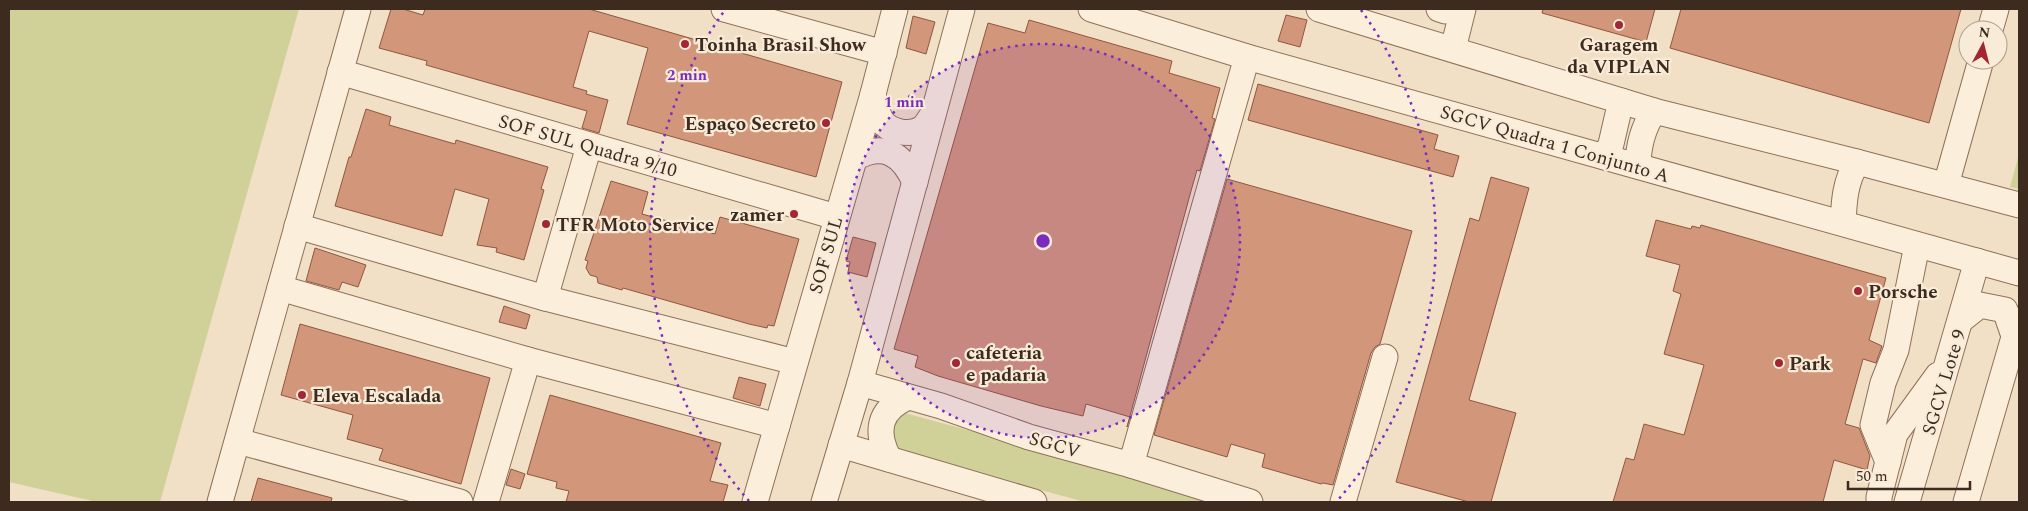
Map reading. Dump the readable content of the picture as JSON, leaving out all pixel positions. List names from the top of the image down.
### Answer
{
  "streets": {
    "street": [
      "SGCV Quadra 1 Conjunto A",
      "SOF SUL Quadra 9/10",
      "SOF SUL",
      "SGCV Lote 9",
      "SGCV"
    ]
  },
  "crossings": [
    ["SGCV Quadra 1 Conjunto A", "SGCV Lote 9"],
    ["SOF SUL Quadra 9/10", "SOF SUL"]
  ],
  "places": [
    "Garagem da VIPLAN",
    "Toinha Brasil Show",
    "Espaço Secreto",
    "zamer",
    "TFR Moto Service",
    "Porsche",
    "cafeteria e padaria",
    "Park",
    "Eleva Escalada"
  ],
  "scale_bar": "50 m",
  "north": "top",
  "rings": ["2 min", "1 min"]
}
